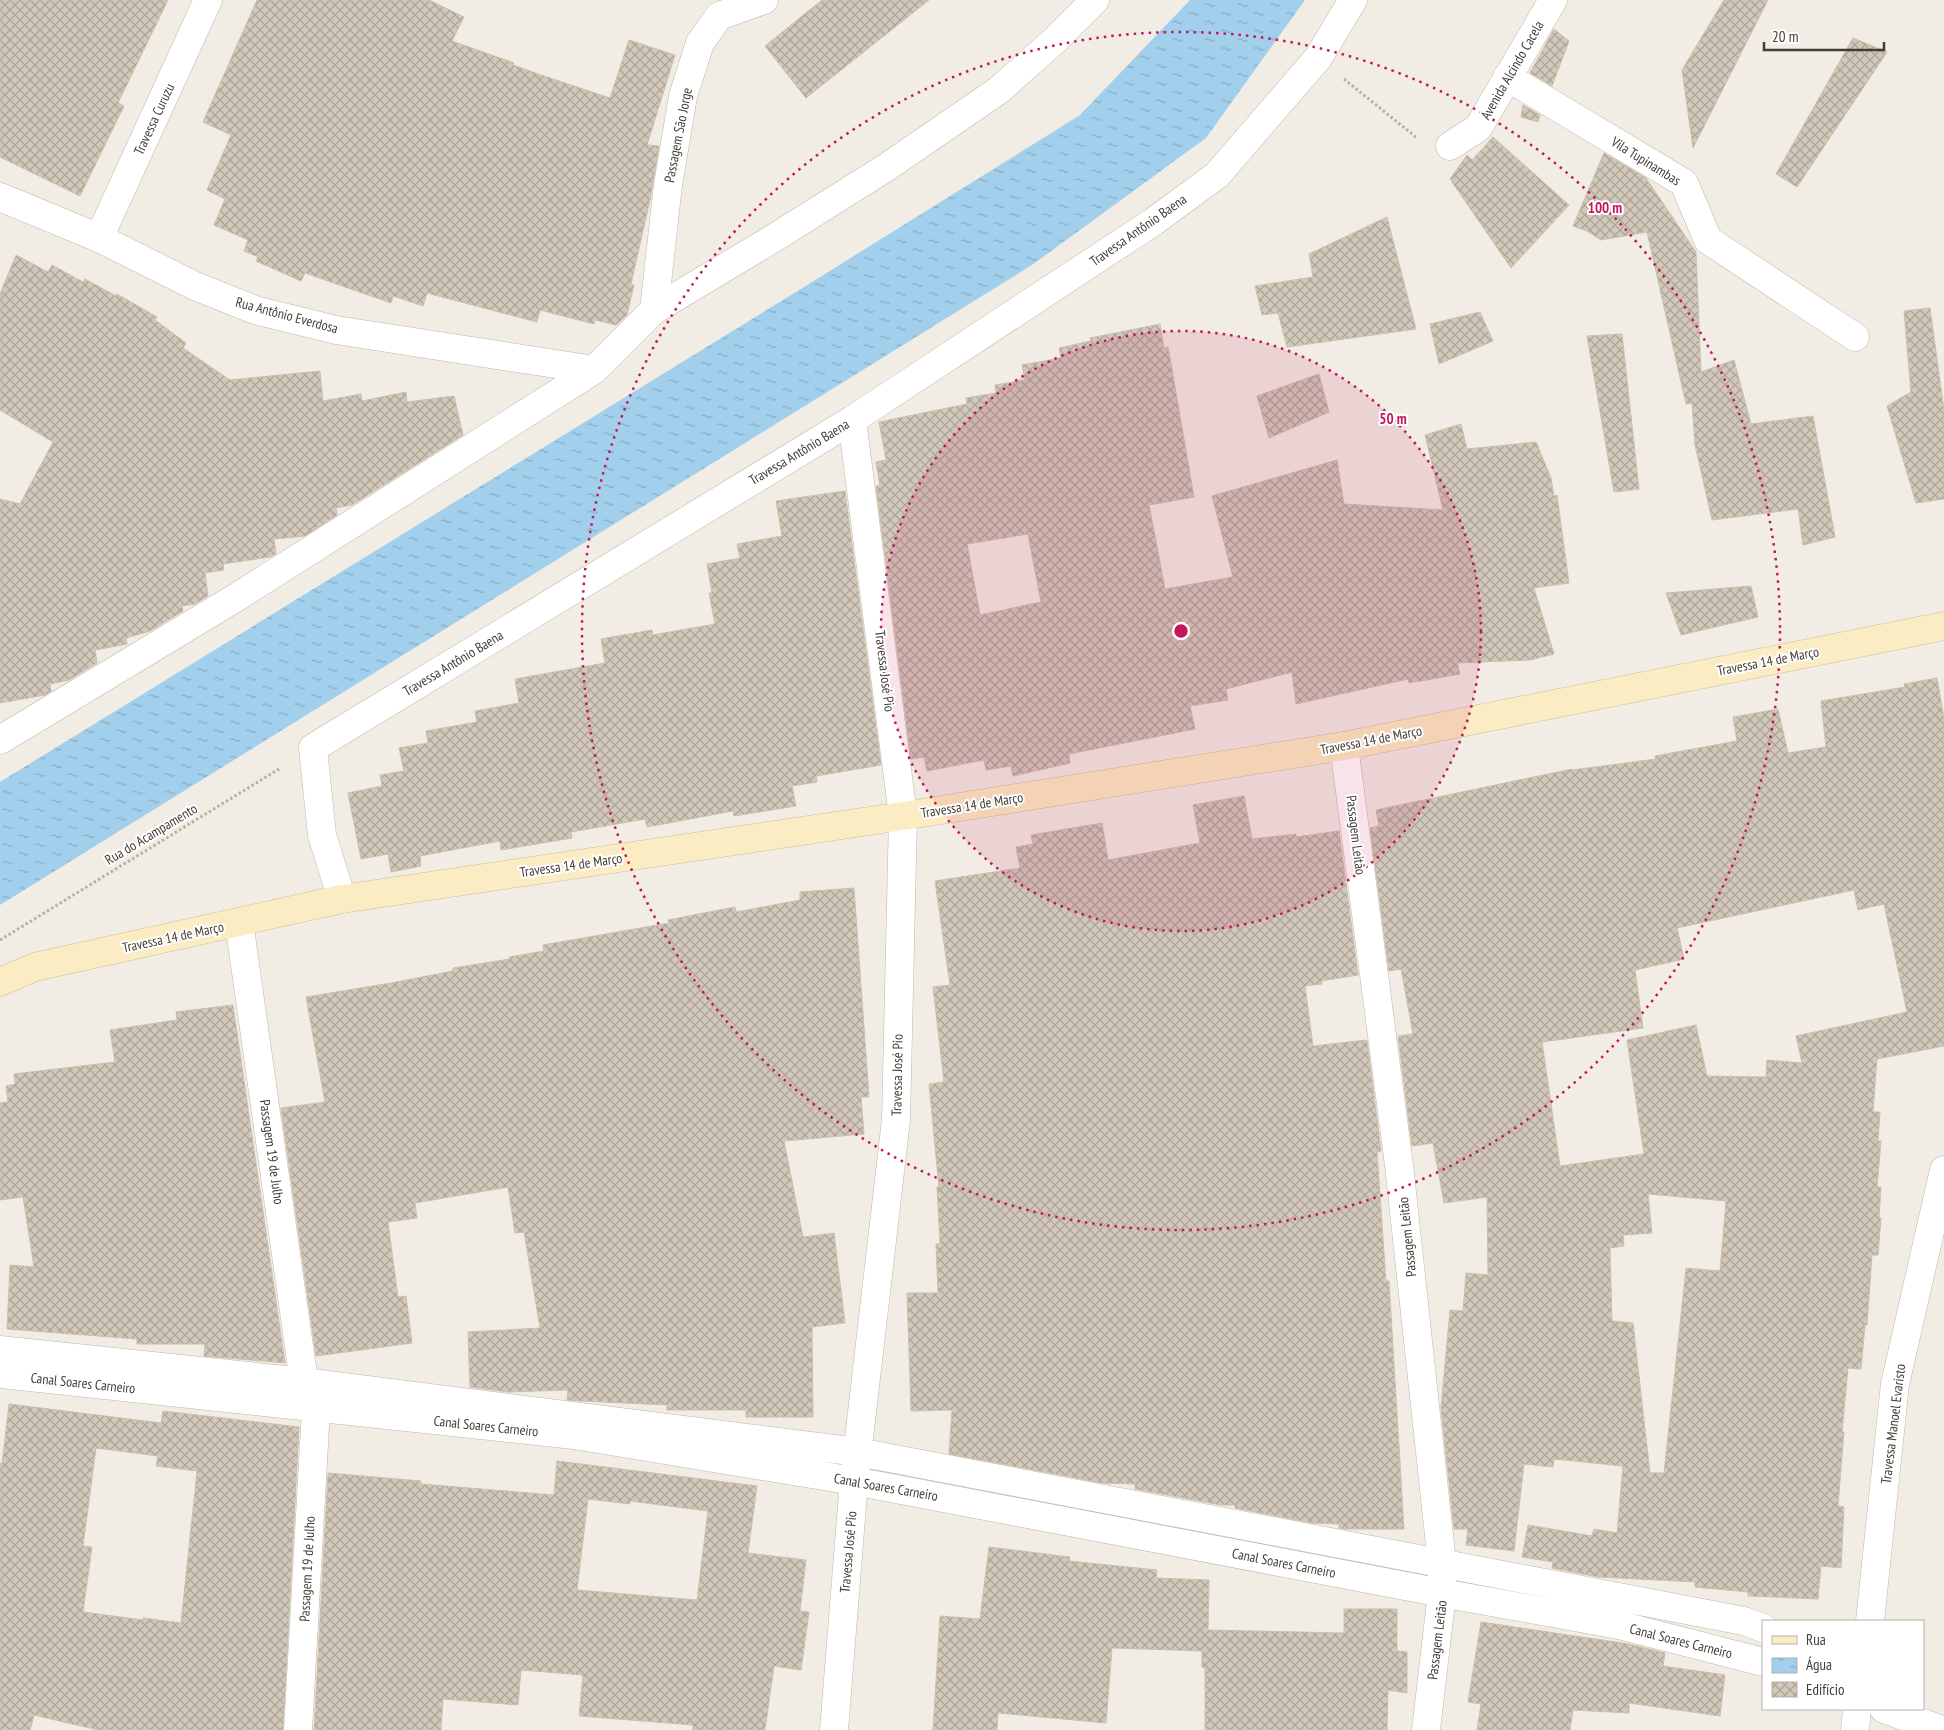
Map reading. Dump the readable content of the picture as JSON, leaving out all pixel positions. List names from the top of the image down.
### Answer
{
  "streets": {
    "street": [
      "Avenida Alcindo Cacela",
      "Travessa Curuzu",
      "Passagem São Jorge",
      "Vila Tupinambas",
      "Travessa Antônio Baena",
      "Rua Antônio Everdosa",
      "Travessa 14 de Março",
      "Travessa José Pio",
      "Passagem Leitão",
      "Passagem 19 de Julho",
      "Canal Soares Carneiro",
      "Travessa Manoel Evaristo"
    ],
    "path": ["Rua do Acampamento"]
  },
  "crossings": [
    ["Avenida Alcindo Cacela", "Vila Tupinambas"],
    ["Travessa Curuzu", "Rua Antônio Everdosa"],
    ["Travessa Antônio Baena", "Travessa José Pio"],
    ["Travessa Antônio Baena", "Rua do Acampamento"],
    ["Travessa 14 de Março", "Travessa José Pio"],
    ["Travessa 14 de Março", "Passagem Leitão"],
    ["Travessa 14 de Março", "Passagem 19 de Julho"],
    ["Travessa José Pio", "Canal Soares Carneiro"],
    ["Passagem Leitão", "Canal Soares Carneiro"],
    ["Passagem 19 de Julho", "Canal Soares Carneiro"]
  ],
  "legend": ["Rua", "Água", "Edifício"],
  "scale_bar": "20 m",
  "rings": ["100 m", "50 m"]
}
